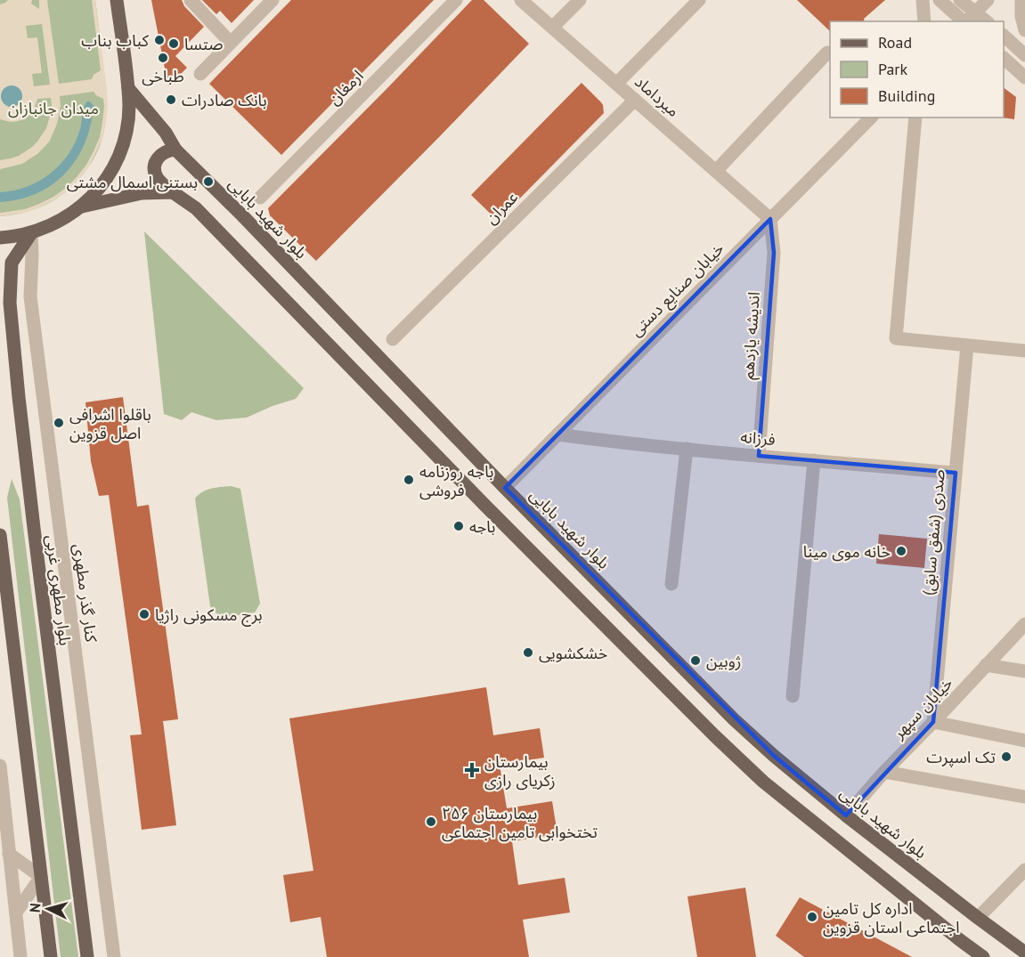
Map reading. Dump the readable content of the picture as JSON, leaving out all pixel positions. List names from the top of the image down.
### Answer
{
  "streets": {
    "main road": ["بلوار شهید بابایی", "بلوار مطهری غربی"],
    "street": [
      "ارمغان",
      "میرداماد",
      "عمران",
      "خیابان صنایع دستی",
      "اندیشه یازدهم",
      "فرزانه",
      "صدری (شفق سابق)",
      "کنار گذر مطهری",
      "خیابان سپهر"
    ]
  },
  "crossings": [
    ["میرداماد", "عمران"],
    ["میرداماد", "خیابان صنایع دستی"],
    ["میرداماد", "اندیشه یازدهم"],
    ["بلوار شهید بابایی", "خیابان صنایع دستی"],
    ["بلوار شهید بابایی", "خیابان سپهر"],
    ["خیابان صنایع دستی", "اندیشه یازدهم"],
    ["خیابان صنایع دستی", "فرزانه"],
    ["اندیشه یازدهم", "فرزانه"],
    ["فرزانه", "صدری (شفق سابق)"],
    ["صدری (شفق سابق)", "خیابان سپهر"],
    ["بلوار مطهری غربی", "کنار گذر مطهری"]
  ],
  "parks": ["میدان جانبازان"],
  "places": {
    "other": [
      "کباب بناب",
      "صتسا",
      "طباخی",
      "بانک صادرات",
      "بستنی اسمال مشتی",
      "باقلوا اشرافی اصل قزوین",
      "باجه روزنامه فروشی",
      "باجه",
      "خانه موی مینا",
      "برج مسکونی راژیا",
      "خشکشویی",
      "ژوبین",
      "تک اسپرت",
      "بیمارستان ۲۵۶ تختخوابی تامین اجتماعی",
      "اداره کل تامین اجتماعی استان قزوین"
    ],
    "health": ["بیمارستان زکریای رازی"]
  },
  "legend": ["Road", "Park", "Building"],
  "north": "left"
}
